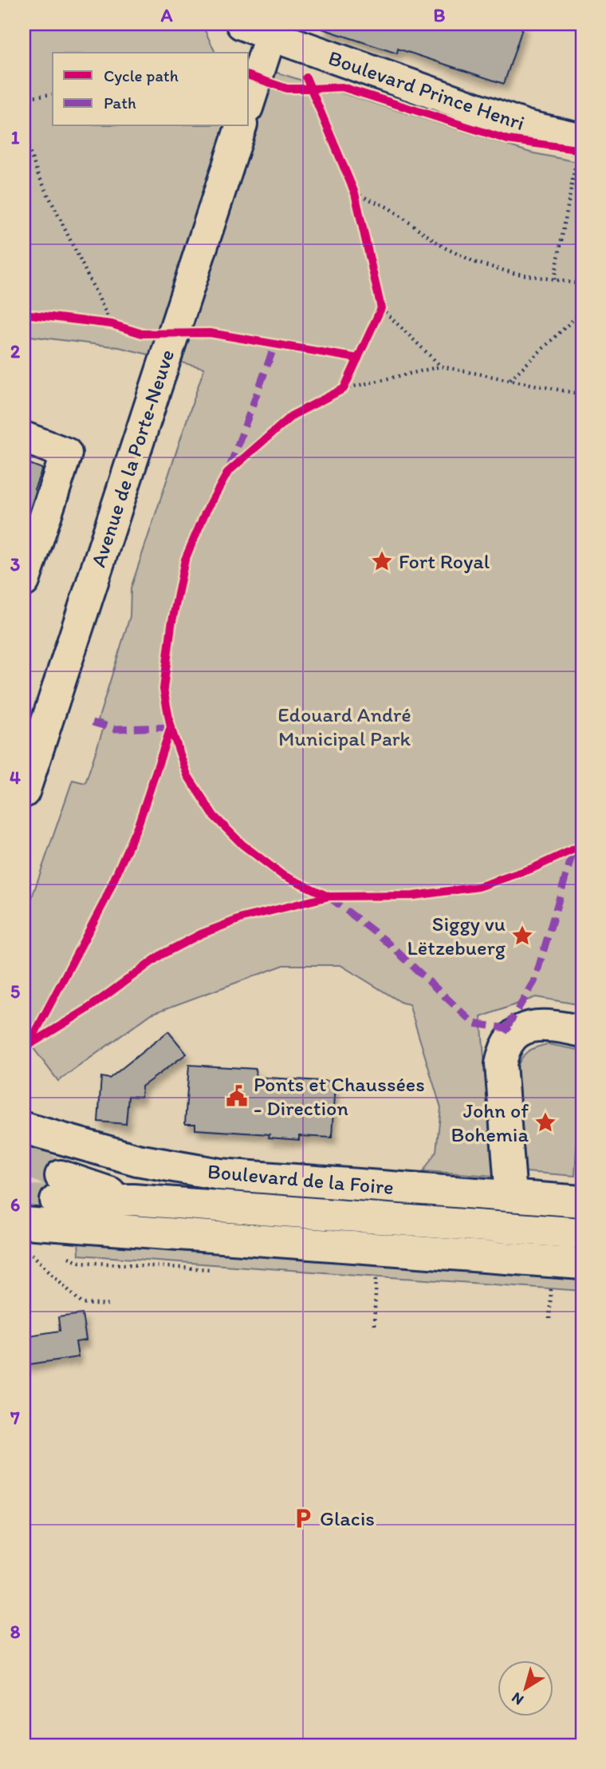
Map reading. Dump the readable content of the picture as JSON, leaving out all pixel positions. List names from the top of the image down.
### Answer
{
  "streets": {
    "main road": ["Boulevard Prince Henri", "Avenue de la Porte-Neuve", "Boulevard de la Foire"]
  },
  "parks": ["Edouard André Municipal Park"],
  "places": {
    "place": ["Fort Royal", "Siggy vu Lëtzebuerg", "John of Bohemia"],
    "public building": ["Ponts et Chaussées - Direction"],
    "parking": ["Glacis"]
  },
  "legend": ["Cycle path", "Path"],
  "north": "bottom left",
  "grid": {
    "columns": ["A", "B"],
    "rows": [
      "1",
      "2",
      "3",
      "4",
      "5",
      "6",
      "7",
      "8"
    ]
  }
}
